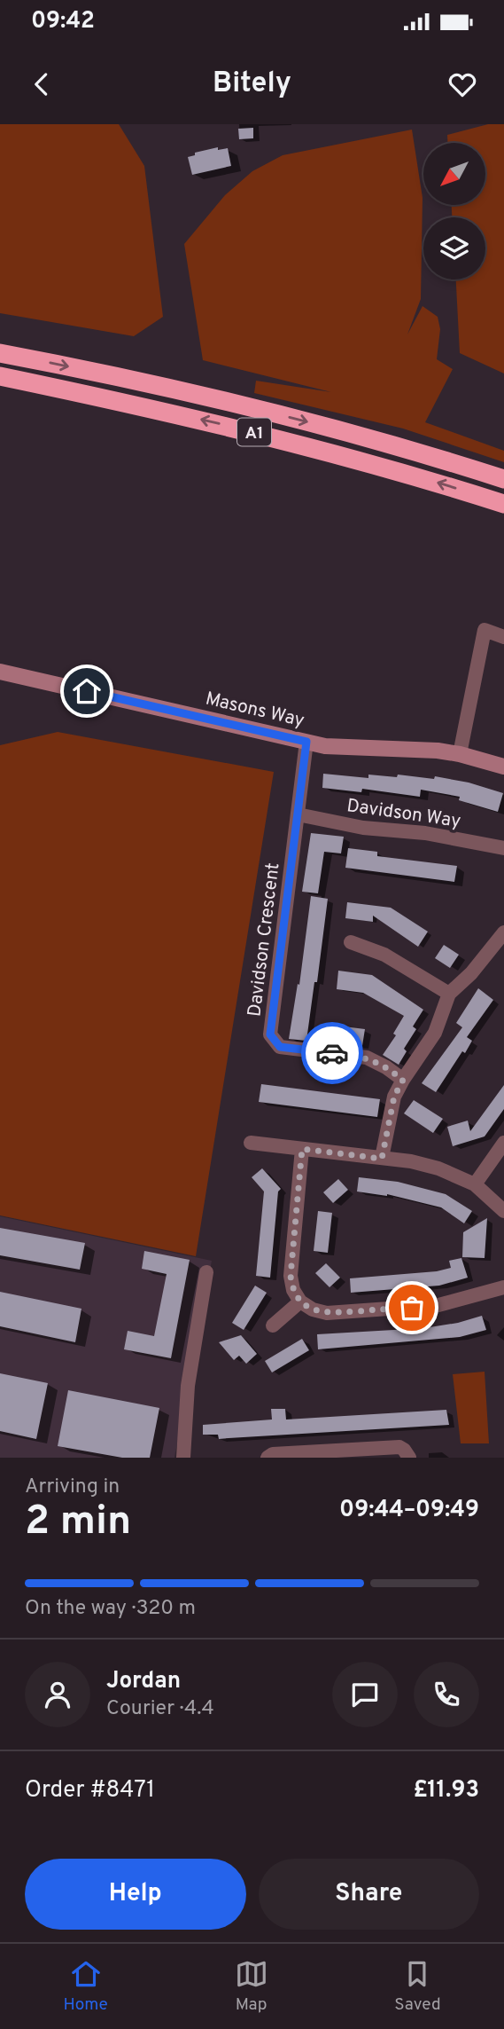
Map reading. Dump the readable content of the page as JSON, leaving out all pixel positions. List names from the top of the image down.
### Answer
{
  "streets": {
    "highway": ["A1"],
    "street": ["Masons Way", "Davidson Way", "Davidson Crescent"]
  },
  "crossings": [
    ["Masons Way", "Davidson Crescent"],
    ["Davidson Way", "Davidson Crescent"]
  ],
  "north": "bottom left",
  "page": {
    "status": "09:42",
    "header": "Bitely",
    "heading": ["2 min", "Arriving in", "09:44–09:49"],
    "panel": [
      "Jordan",
      "Courier · 4.4",
      "Order #8471",
      "£11.93"
    ],
    "bar": "On the way · 320 m",
    "buttons": ["Help", "Share"],
    "tabs": ["Home", "Map", "Saved"]
  }
}
